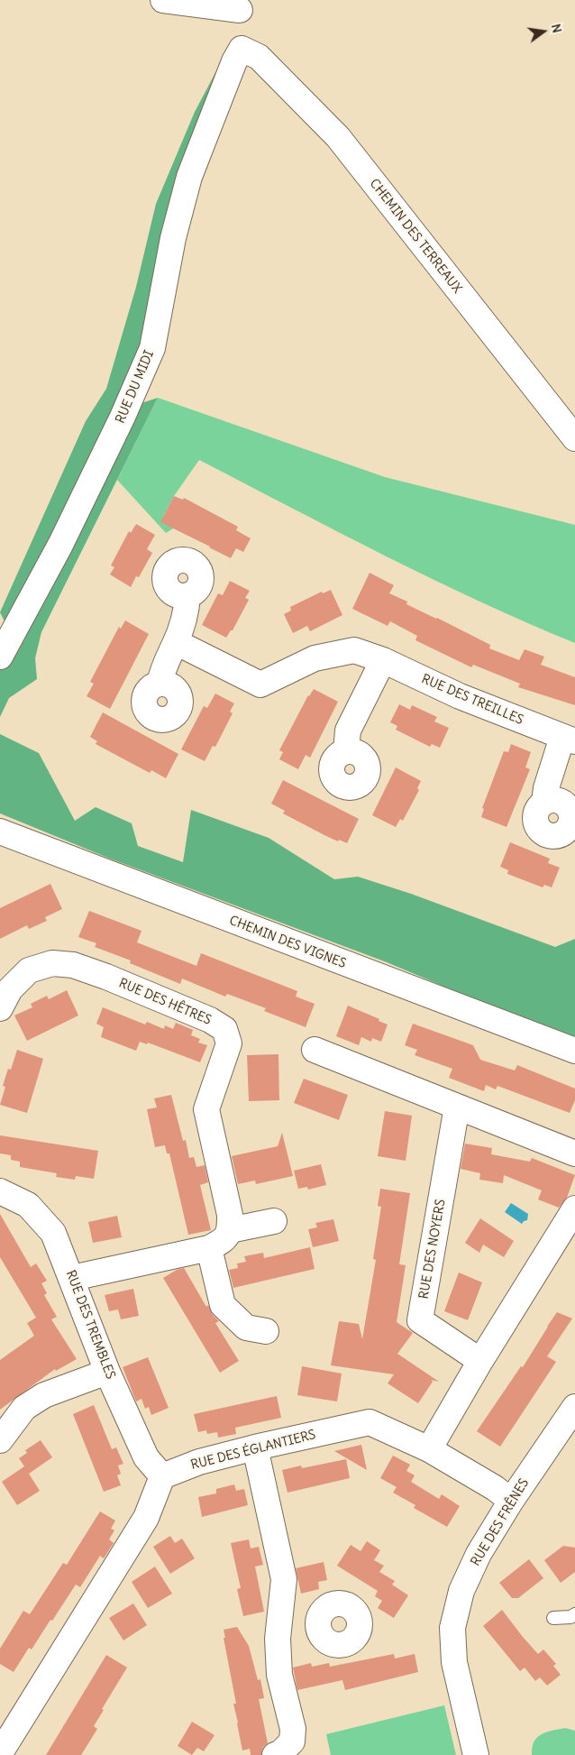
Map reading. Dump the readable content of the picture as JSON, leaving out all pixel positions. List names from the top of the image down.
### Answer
{
  "streets": {
    "street": [
      "CHEMIN DES TERREAUX",
      "RUE DU MIDI",
      "RUE DES TREILLES",
      "CHEMIN DES VIGNES",
      "RUE DES HÊTRES",
      "RUE DES NOYERS",
      "RUE DES TREMBLES",
      "RUE DES ÉGLANTIERS",
      "RUE DES FRÊNES"
    ]
  },
  "crossings": [
    ["CHEMIN DES TERREAUX", "RUE DU MIDI"],
    ["RUE DES TREMBLES", "RUE DES ÉGLANTIERS"],
    ["RUE DES ÉGLANTIERS", "RUE DES FRÊNES"]
  ],
  "north": "right"
}
